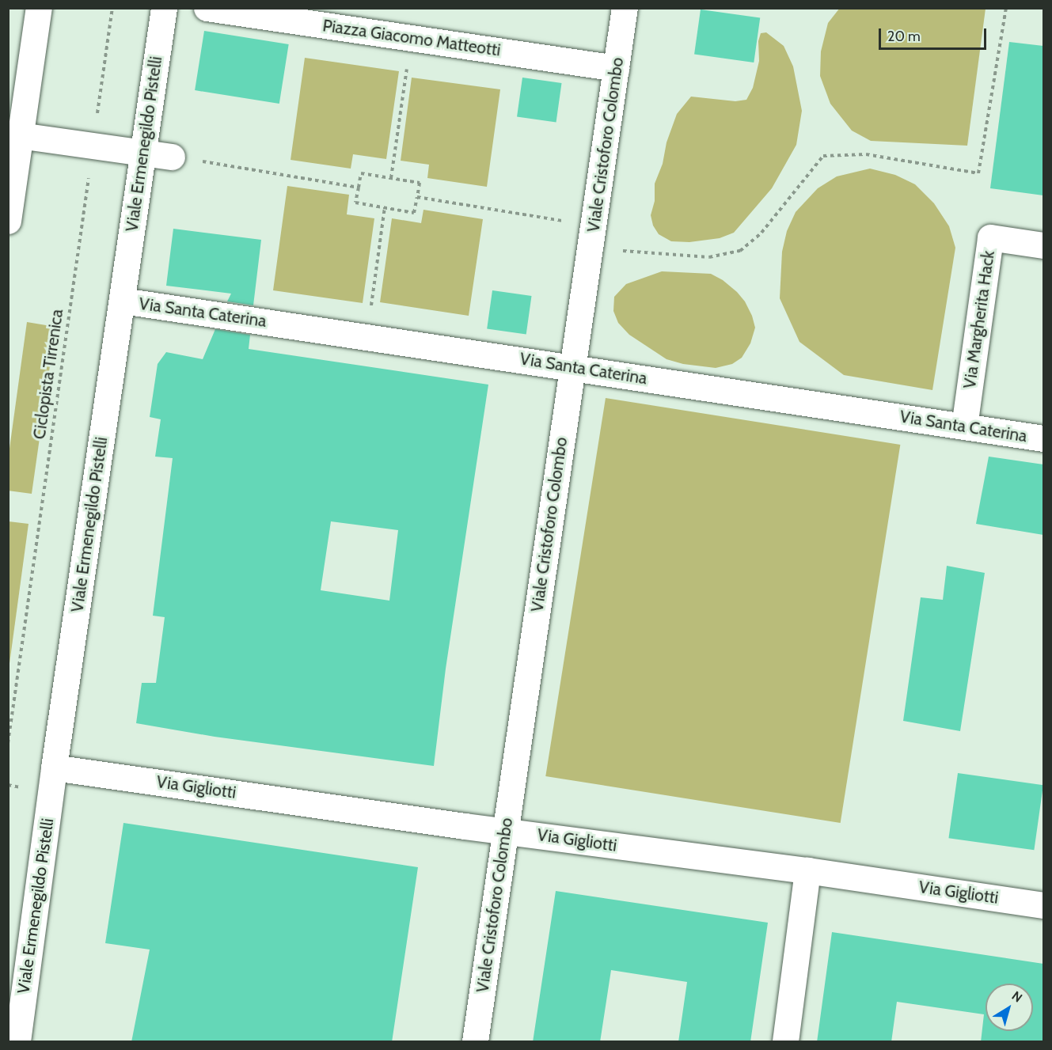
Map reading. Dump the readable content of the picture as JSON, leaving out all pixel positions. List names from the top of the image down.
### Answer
{
  "streets": {
    "street": [
      "Piazza Giacomo Matteotti",
      "Viale Ermenegildo Pistelli",
      "Viale Cristoforo Colombo",
      "Via Santa Caterina",
      "Via Margherita Hack",
      "Via Gigliotti"
    ],
    "path": ["Ciclopista Tirrenica"]
  },
  "crossings": [
    ["Piazza Giacomo Matteotti", "Viale Cristoforo Colombo"],
    ["Viale Ermenegildo Pistelli", "Via Santa Caterina"],
    ["Viale Ermenegildo Pistelli", "Via Gigliotti"],
    ["Viale Cristoforo Colombo", "Via Santa Caterina"],
    ["Viale Cristoforo Colombo", "Via Gigliotti"],
    ["Via Santa Caterina", "Via Margherita Hack"]
  ],
  "scale_bar": "20 m",
  "north": "top right"
}
